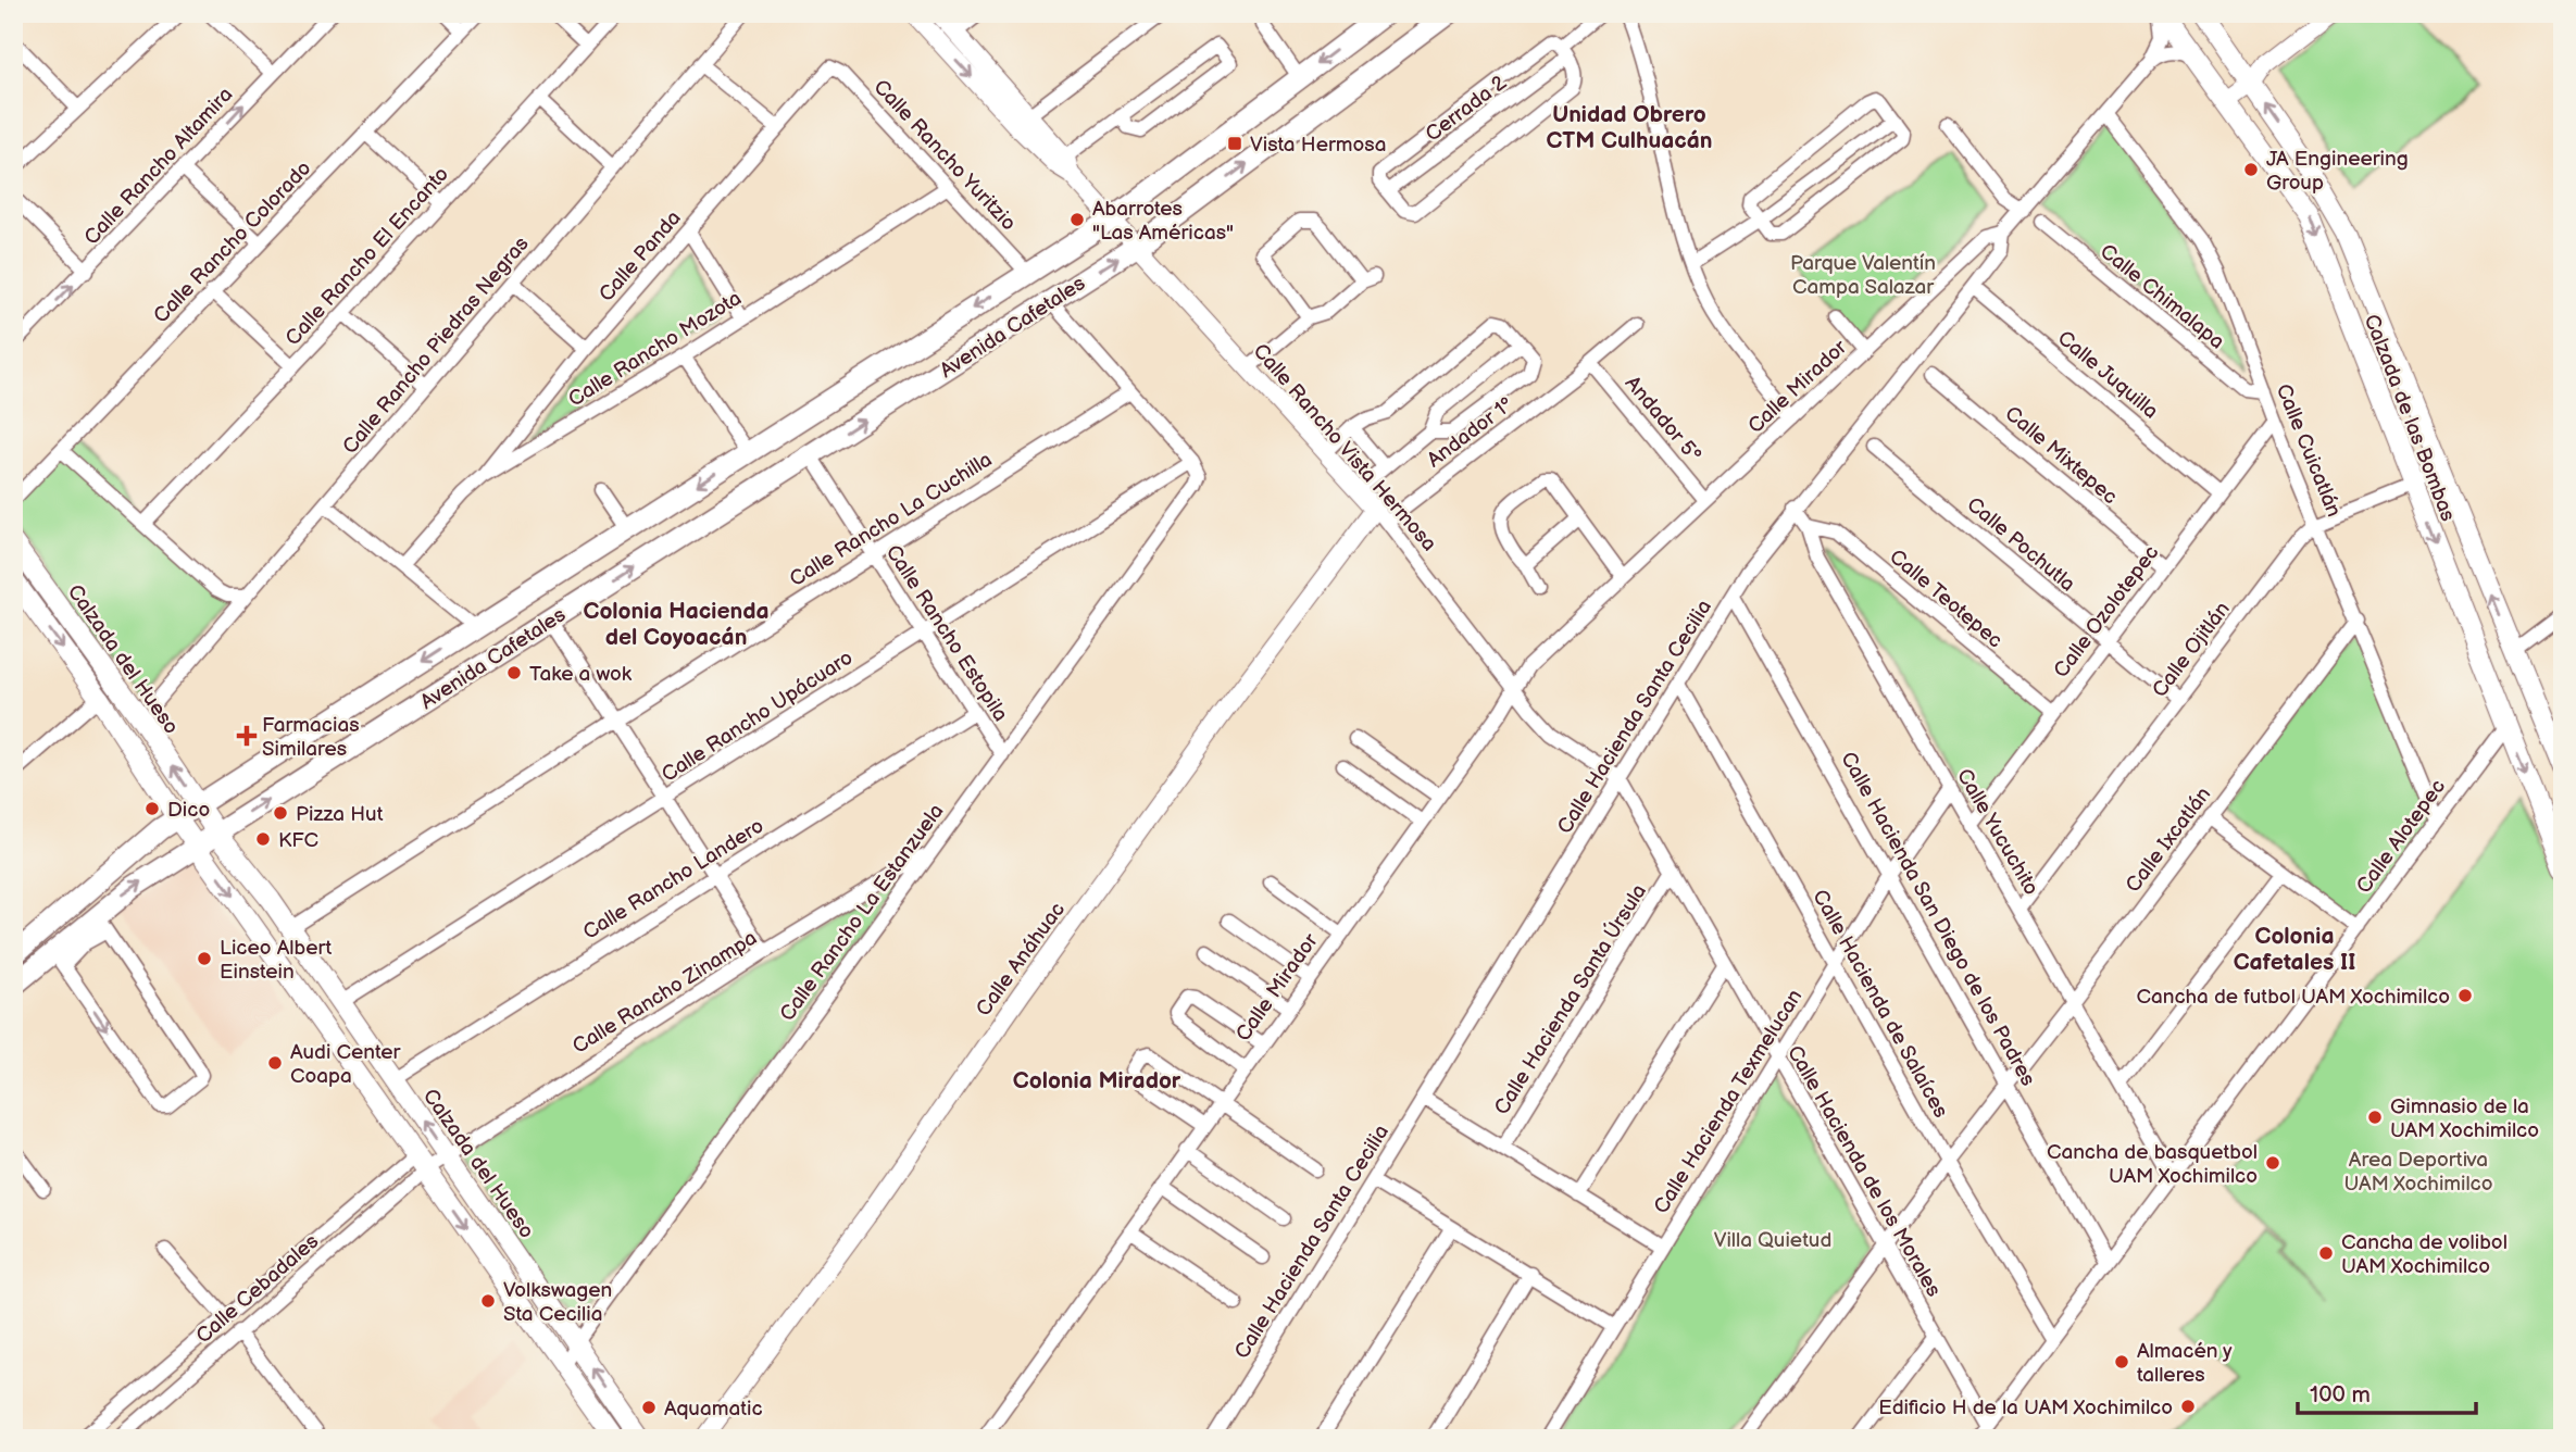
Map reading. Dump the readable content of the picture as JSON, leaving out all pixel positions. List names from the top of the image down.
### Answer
{
  "streets": {
    "main road": ["Avenida Cafetales", "Calzada de las Bombas", "Calzada del Hueso"],
    "street": [
      "Cerrada 2",
      "Calle Rancho Yuritzio",
      "Calle Rancho Altamira",
      "Calle Rancho Colorado",
      "Calle Rancho El Encanto",
      "Calle Panda",
      "Calle Chimalapa",
      "Calle Rancho Piedras Negras",
      "Calle Rancho Mozota",
      "Calle Juquilla",
      "Calle Mirador",
      "Andador 5º",
      "Andador 1º",
      "Calle Rancho Vista Hermosa",
      "Calle Cuicatlán",
      "Calle Mixtepec",
      "Calle Rancho La Cuchilla",
      "Calle Pochutla",
      "Calle Teotepec",
      "Calle Ozolotepec",
      "Calle Rancho Estopila",
      "Calle Ojitlán",
      "Calle Rancho Upácuaro",
      "Calle Hacienda Santa Cecilia",
      "Calle Yucuchito",
      "Calle Alotepec",
      "Calle Ixcatlán",
      "Calle Rancho Landero",
      "Calle Rancho La Estanzuela",
      "Calle Hacienda San Diego de los Padres",
      "Calle Anáhuac",
      "Calle Rancho Zinampa",
      "Calle Hacienda Santa Úrsula",
      "Calle Hacienda de Salaíces",
      "Calle Hacienda Texmelucan",
      "Calle Hacienda de los Morales",
      "Calle Cebadales"
    ]
  },
  "crossings": [
    ["Calle Rancho Yuritzio", "Calle Panda"],
    ["Calle Rancho Yuritzio", "Avenida Cafetales"],
    ["Calle Rancho Yuritzio", "Calle Rancho Mozota"],
    ["Calle Panda", "Calle Rancho Mozota"],
    ["Calle Chimalapa", "Calle Cuicatlán"],
    ["Avenida Cafetales", "Calle Rancho Vista Hermosa"],
    ["Avenida Cafetales", "Calle Rancho Estopila"],
    ["Avenida Cafetales", "Calzada del Hueso"],
    ["Calle Juquilla", "Calle Ozolotepec"],
    ["Calle Juquilla", "Calle Hacienda Santa Cecilia"],
    ["Calle Mirador", "Andador 5º"],
    ["Calle Mirador", "Calle Rancho Vista Hermosa"],
    ["Calle Mirador", "Calle Hacienda Santa Cecilia"],
    ["Calzada de las Bombas", "Calle Ojitlán"],
    ["Calzada de las Bombas", "Calle Hacienda Santa Cecilia"],
    ["Calzada de las Bombas", "Calle Alotepec"],
    ["Andador 5º", "Andador 1º"],
    ["Andador 1º", "Calle Rancho Vista Hermosa"],
    ["Andador 1º", "Calle Anáhuac"],
    ["Calle Rancho Vista Hermosa", "Calle Hacienda Santa Cecilia"],
    ["Calle Rancho Vista Hermosa", "Calle Anáhuac"],
    ["Calle Rancho Vista Hermosa", "Calle Hacienda de los Morales"],
    ["Calle Cuicatlán", "Calle Ozolotepec"],
    ["Calle Cuicatlán", "Calle Ojitlán"],
    ["Calle Cuicatlán", "Calle Hacienda Santa Cecilia"],
    ["Calle Cuicatlán", "Calle Alotepec"],
    ["Calle Cuicatlán", "Calle Ixcatlán"],
    ["Calle Mixtepec", "Calle Ozolotepec"],
    ["Calle Rancho La Cuchilla", "Calle Rancho Estopila"],
    ["Calle Rancho La Cuchilla", "Calzada del Hueso"],
    ["Calle Pochutla", "Calle Ozolotepec"],
    ["Calle Pochutla", "Calle Ojitlán"],
    ["Calle Teotepec", "Calle Ozolotepec"],
    ["Calle Teotepec", "Calle Yucuchito"],
    ["Calle Ozolotepec", "Calle Yucuchito"],
    ["Calle Rancho Estopila", "Calle Rancho Upácuaro"],
    ["Calle Rancho Estopila", "Calle Rancho Landero"],
    ["Calle Rancho Estopila", "Calle Rancho La Estanzuela"],
    ["Calle Ojitlán", "Calle Yucuchito"],
    ["Calzada del Hueso", "Calle Rancho Upácuaro"],
    ["Calzada del Hueso", "Calle Rancho Landero"],
    ["Calzada del Hueso", "Calle Rancho La Estanzuela"],
    ["Calzada del Hueso", "Calle Rancho Zinampa"],
    ["Calzada del Hueso", "Calle Cebadales"],
    ["Calle Rancho Upácuaro", "Calle Rancho La Estanzuela"],
    ["Calle Hacienda Santa Cecilia", "Calle Yucuchito"],
    ["Calle Hacienda Santa Cecilia", "Calle Hacienda San Diego de los Padres"],
    ["Calle Hacienda Santa Cecilia", "Calle Hacienda de Salaíces"],
    ["Calle Hacienda Santa Cecilia", "Calle Hacienda de los Morales"],
    ["Calle Yucuchito", "Calle Alotepec"],
    ["Calle Yucuchito", "Calle Ixcatlán"],
    ["Calle Yucuchito", "Calle Hacienda Texmelucan"],
    ["Calle Alotepec", "Calle Hacienda San Diego de los Padres"],
    ["Calle Alotepec", "Calle Hacienda de Salaíces"],
    ["Calle Alotepec", "Calle Hacienda de los Morales"],
    ["Calle Ixcatlán", "Calle Hacienda San Diego de los Padres"],
    ["Calle Ixcatlán", "Calle Hacienda de Salaíces"],
    ["Calle Ixcatlán", "Calle Hacienda de los Morales"],
    ["Calle Rancho La Estanzuela", "Calle Rancho Zinampa"],
    ["Calle Hacienda San Diego de los Padres", "Calle Hacienda Texmelucan"],
    ["Calle Rancho Zinampa", "Calle Cebadales"],
    ["Calle Hacienda Santa Úrsula", "Calle Hacienda de los Morales"],
    ["Calle Hacienda de Salaíces", "Calle Hacienda Texmelucan"],
    ["Calle Hacienda Texmelucan", "Calle Hacienda de los Morales"]
  ],
  "districts": [
    "Unidad Obrero CTM Culhuacán",
    "Colonia Hacienda del Coyoacán",
    "Colonia Cafetales II",
    "Colonia Mirador"
  ],
  "parks": ["Parque Valentín Campa Salazar", "Area Deportiva UAM Xochimilco", "Villa Quietud"],
  "places": {
    "transit": ["Vista Hermosa"],
    "other": [
      "JA Engineering Group",
      "Abarrotes \"Las Américas\"",
      "Take a wok",
      "Dico",
      "Pizza Hut",
      "KFC",
      "Liceo Albert Einstein",
      "Cancha de futbol UAM Xochimilco",
      "Audi Center Coapa",
      "Gimnasio de la UAM Xochimilco",
      "Cancha de basquetbol UAM Xochimilco",
      "Cancha de volibol UAM Xochimilco",
      "Volkswagen Sta Cecilia",
      "Almacén y talleres",
      "Edificio H de la UAM Xochimilco",
      "Aquamatic"
    ],
    "health": ["Farmacias Similares"]
  },
  "scale_bar": "100 m"
}
